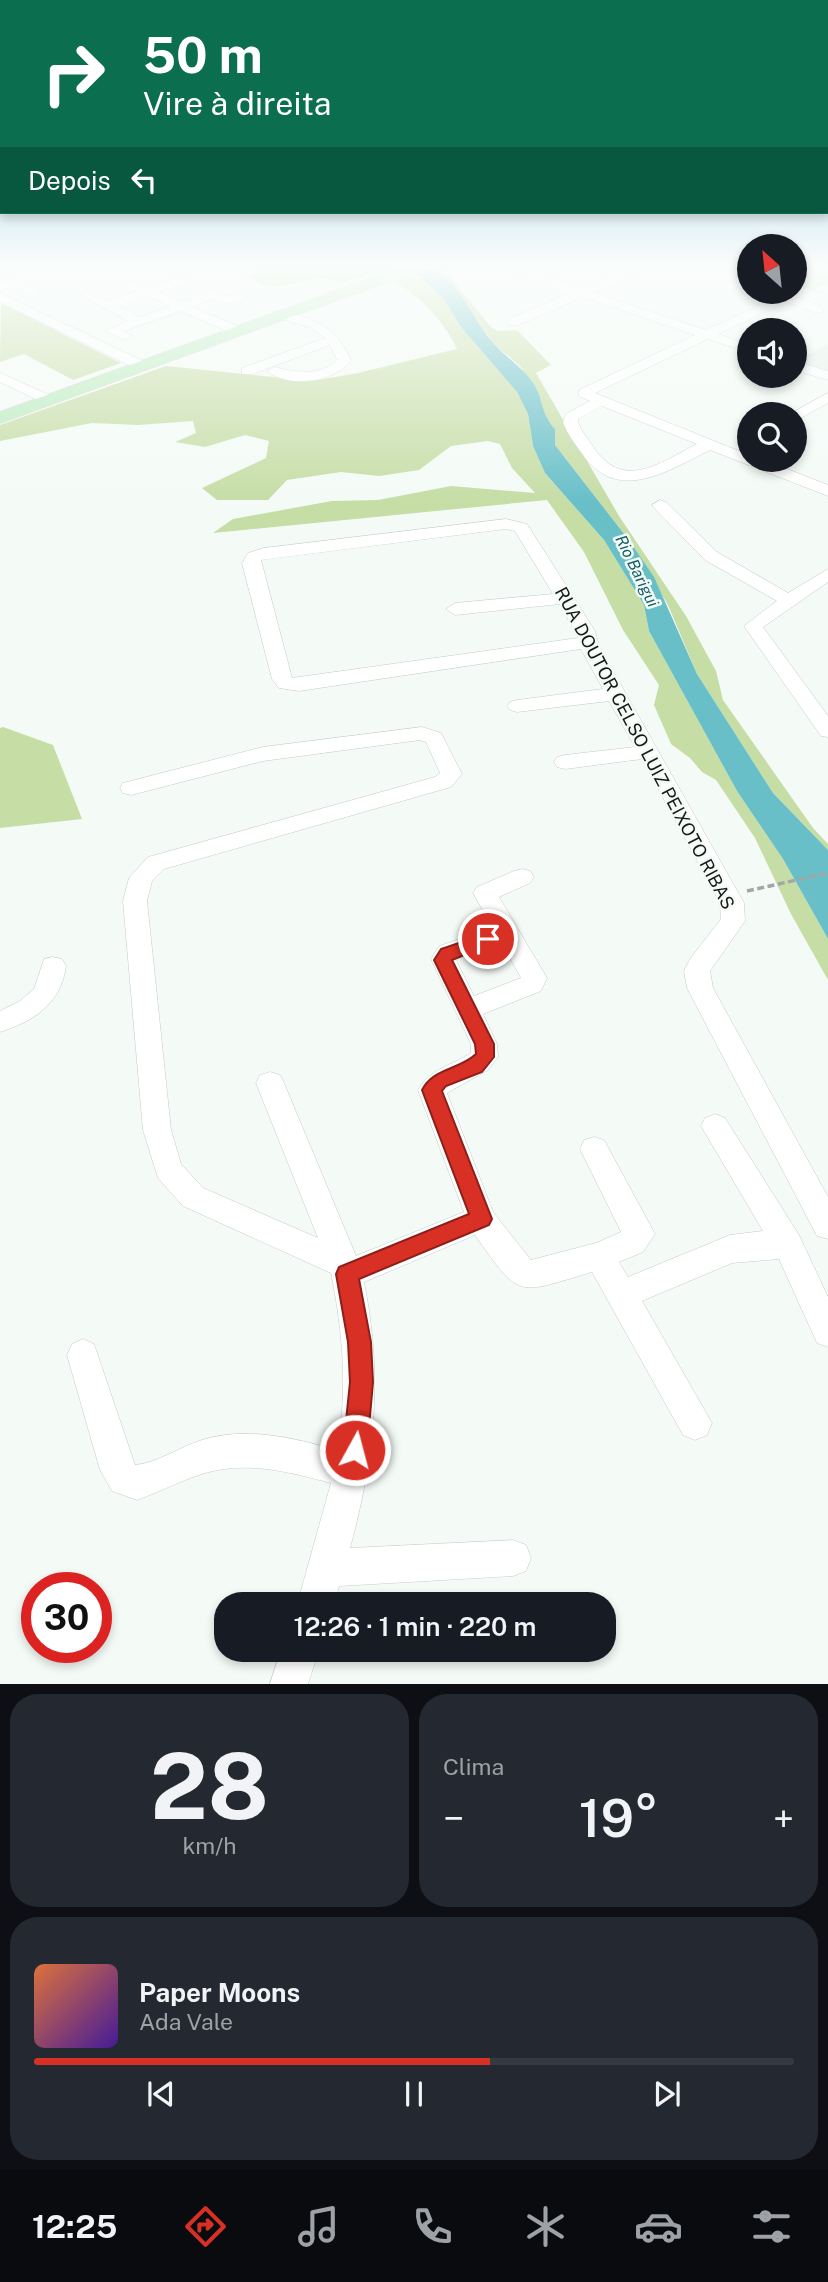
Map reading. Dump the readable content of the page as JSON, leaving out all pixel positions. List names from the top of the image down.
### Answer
{
  "streets": {
    "street": ["RUA DOUTOR CELSO LUIZ PEIXOTO RIBAS"]
  },
  "water": ["Rio Barigui"],
  "north": "top left",
  "page": {
    "turn": ["50 m", "Vire à direita"],
    "then": "Depois",
    "limit": "30",
    "trip": "12:26 · 1 min · 220 m",
    "tile": [
      ["28", "km/h"],
      "Clima"
    ],
    "heat": ["−", "19°", "+"],
    "song": ["Paper Moons", "Ada Vale"],
    "tabs": "12:25"
  }
}
